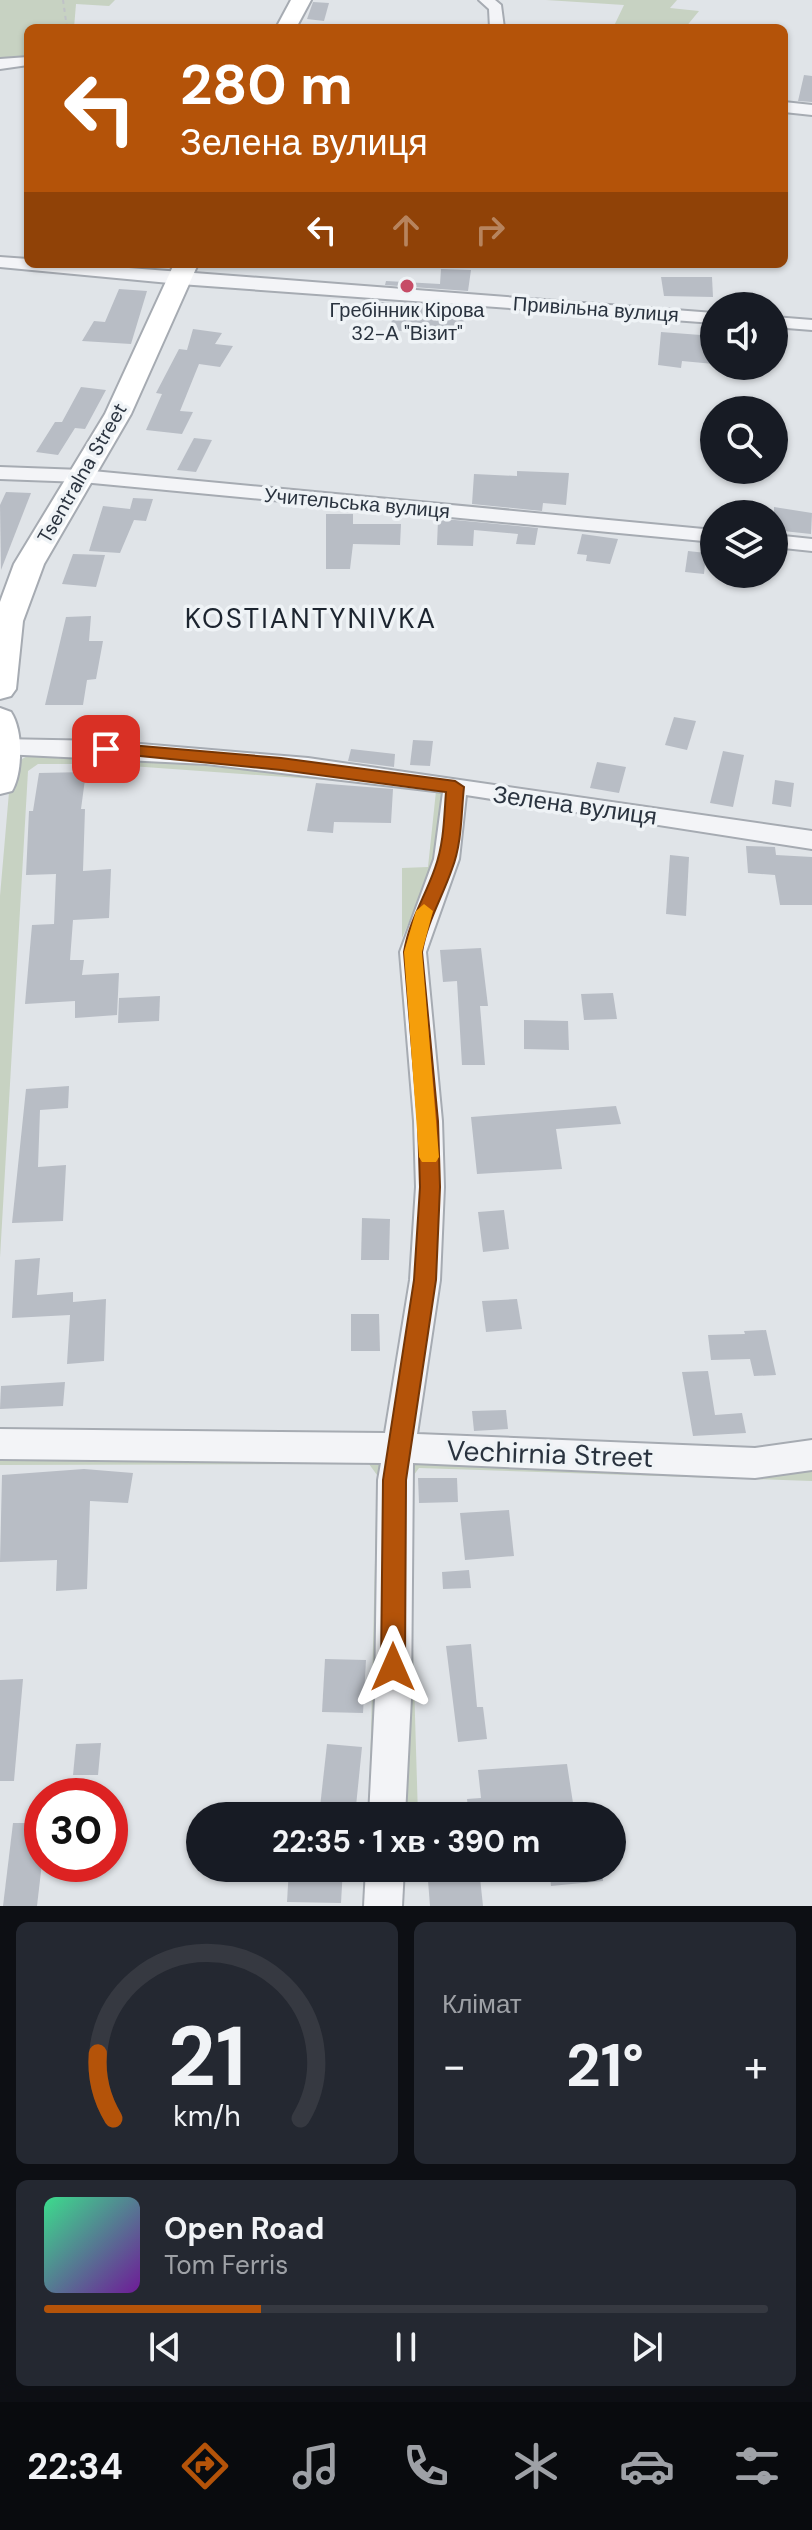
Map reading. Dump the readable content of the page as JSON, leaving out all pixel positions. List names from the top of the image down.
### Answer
{
  "streets": {
    "street": [
      "Привільна вулиця",
      "Tsentralna Street",
      "Учительська вулиця",
      "Зелена вулиця",
      "Vechirnia Street"
    ]
  },
  "crossings": [
    ["Привільна вулиця", "Tsentralna Street"],
    ["Tsentralna Street", "Учительська вулиця"]
  ],
  "districts": ["KOSTIANTYNIVKA"],
  "places": ["Гребінник Кірова 32-А \"Візит\""],
  "page": {
    "turn": ["280 m", "Зелена вулиця"],
    "limit": "30",
    "trip": "22:35 · 1 хв · 390 m",
    "tile": "Клімат",
    "heat": ["−", "21°", "+"],
    "song": ["Open Road", "Tom Ferris"],
    "tabs": "22:34",
    "gauge": ["21", "km/h"]
  }
}
